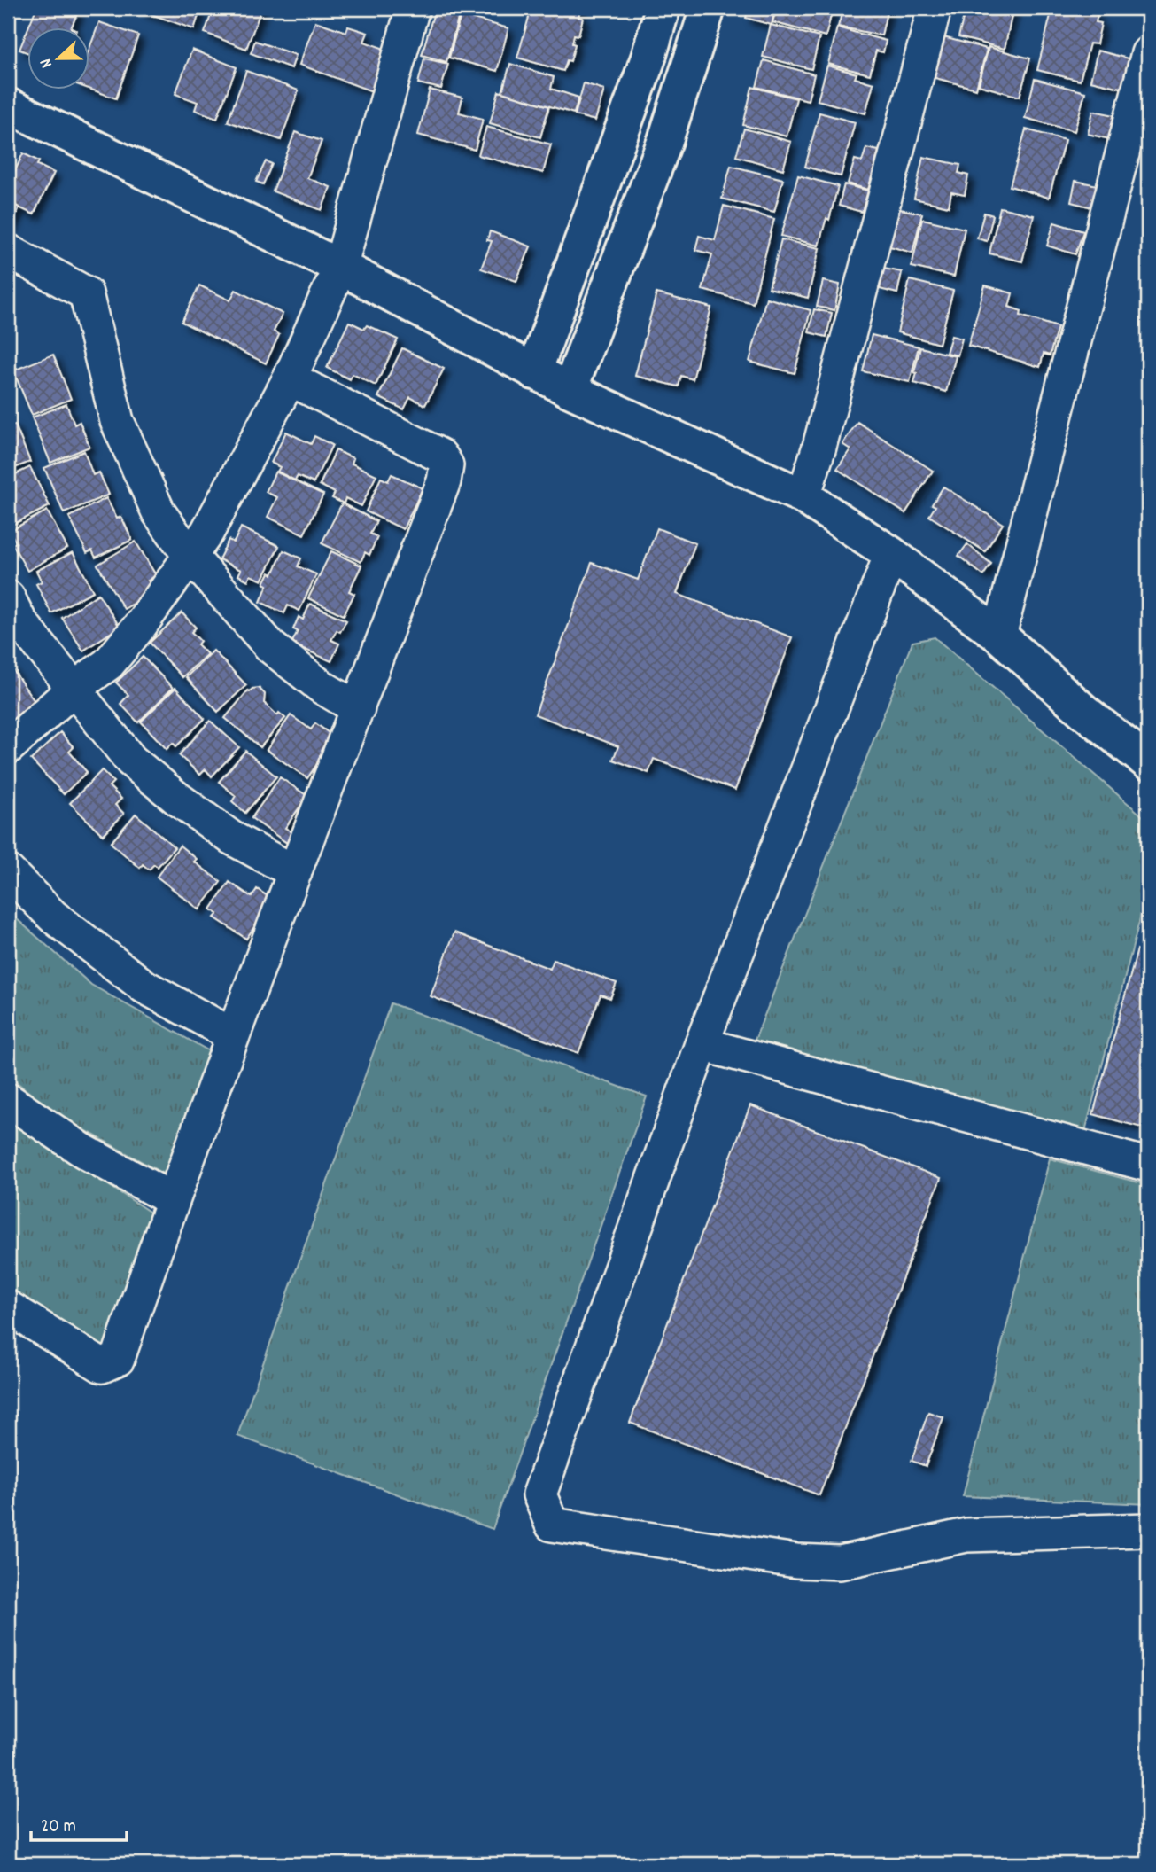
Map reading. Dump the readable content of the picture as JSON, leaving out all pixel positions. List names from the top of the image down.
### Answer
{
  "scale_bar": "20 m",
  "north": "left"
}
